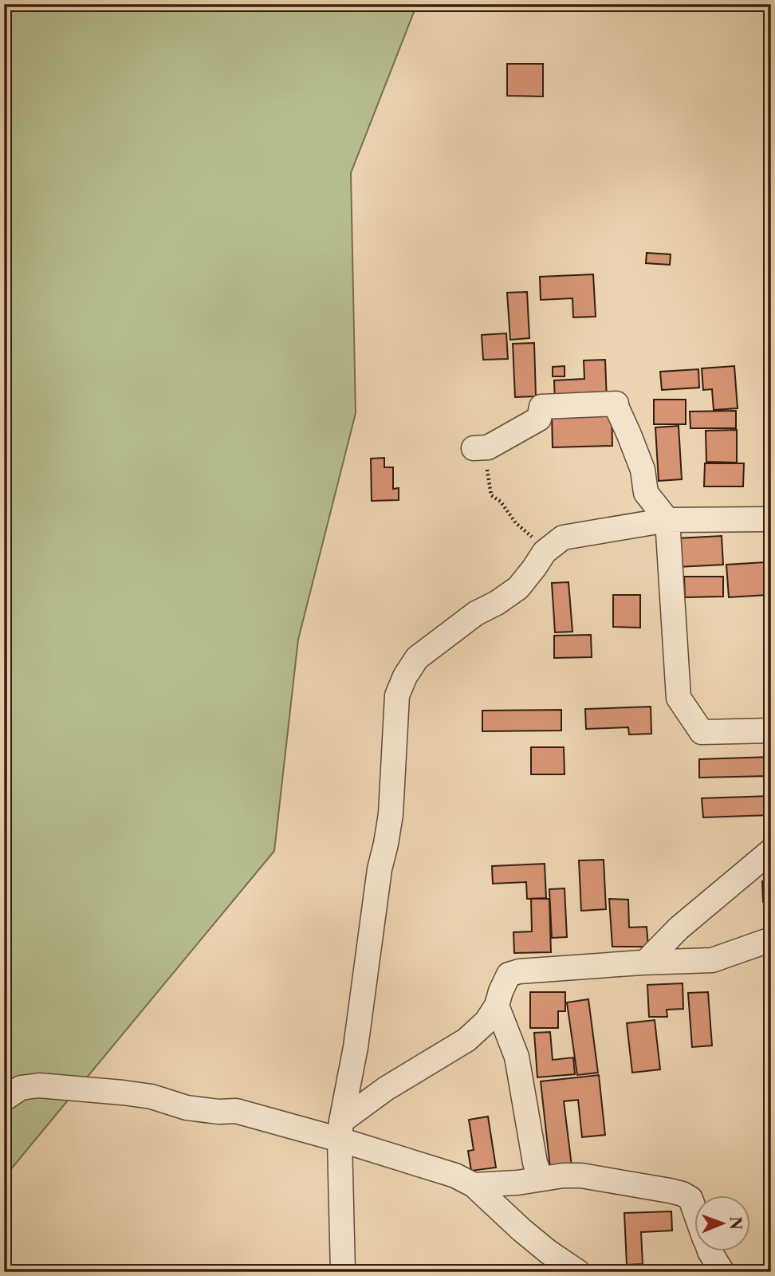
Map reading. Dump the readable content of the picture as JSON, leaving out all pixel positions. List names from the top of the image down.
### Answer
{
  "north": "right"
}
